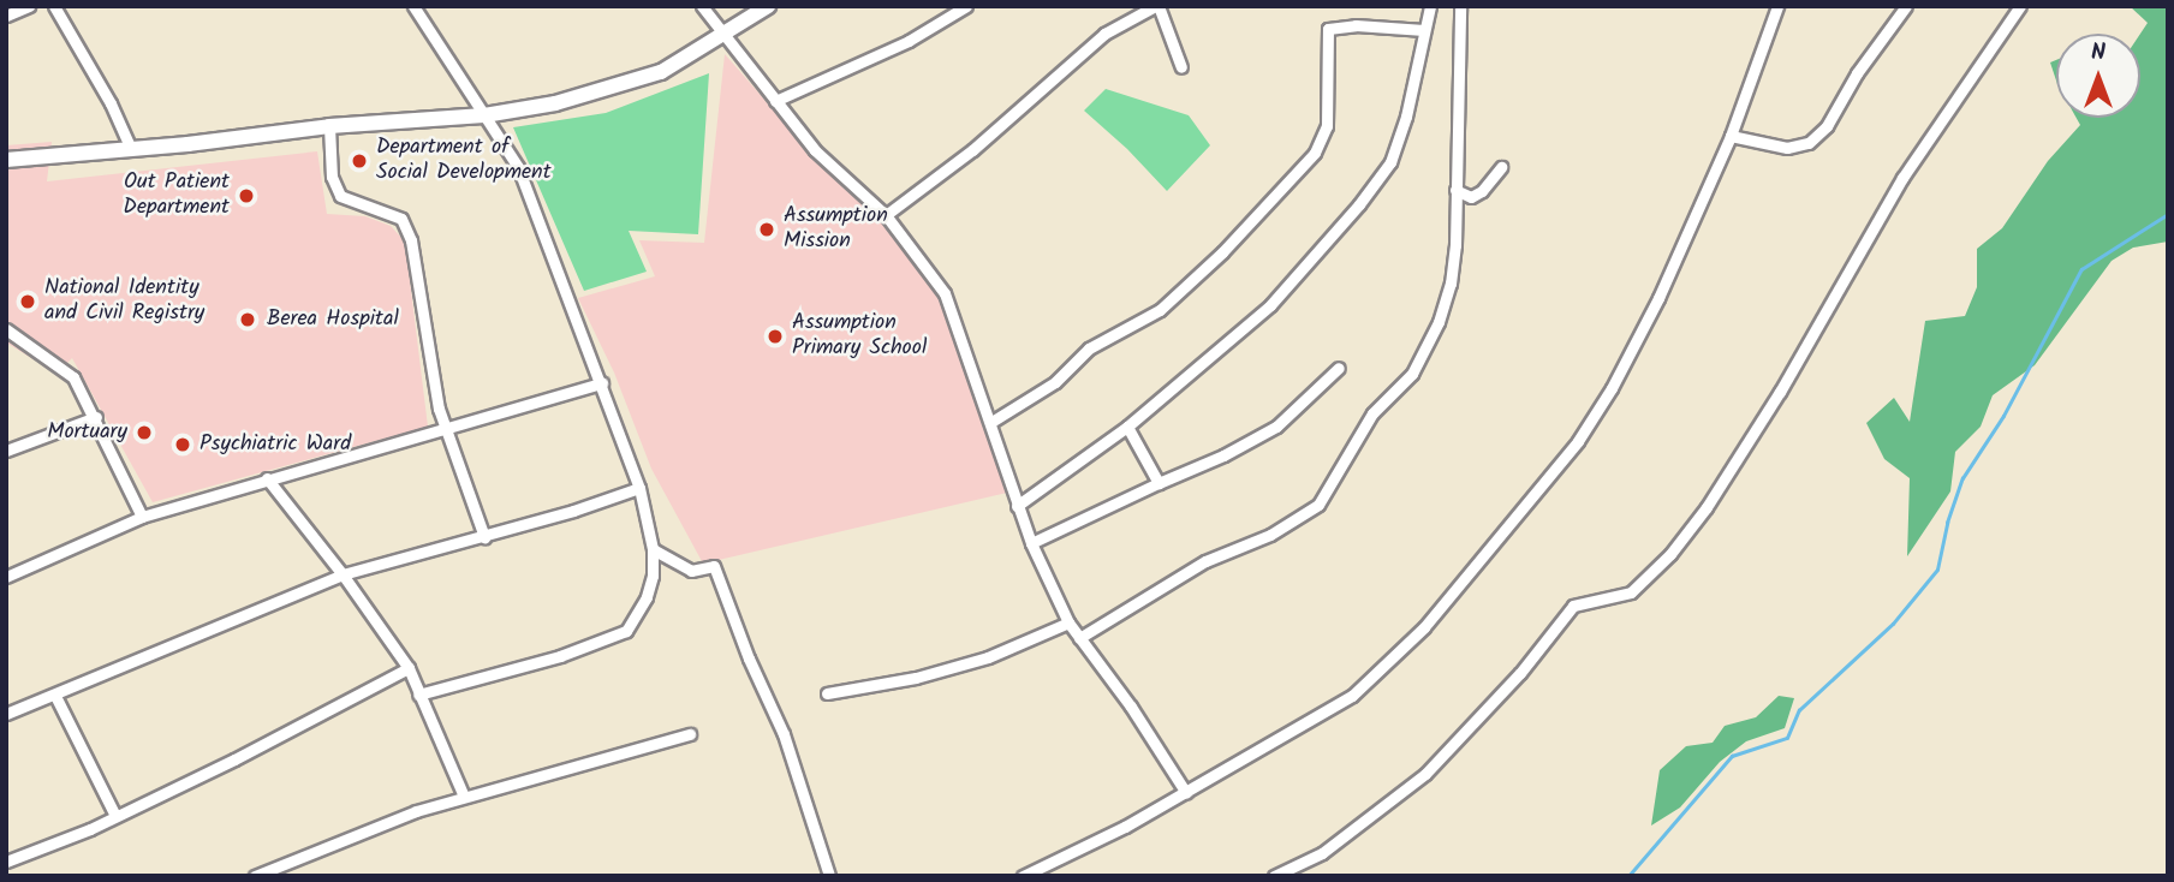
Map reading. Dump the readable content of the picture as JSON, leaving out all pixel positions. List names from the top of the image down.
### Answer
{
  "places": [
    "Department of Social Development",
    "Out Patient Department",
    "Assumption Mission",
    "National Identity and Civil Registry",
    "Berea Hospital",
    "Assumption Primary School",
    "Mortuary",
    "Psychiatric Ward"
  ],
  "north": "top"
}
